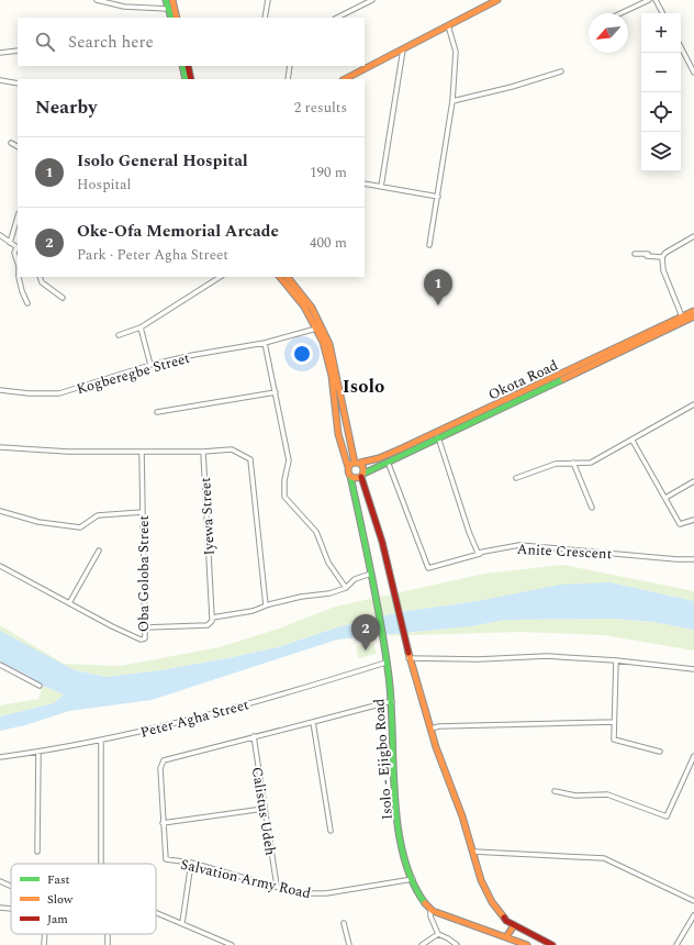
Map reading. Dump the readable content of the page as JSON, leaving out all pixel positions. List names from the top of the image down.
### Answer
{
  "streets": {
    "main road": ["Okota Road", "Isolo - Ejigbo Road"],
    "street": [
      "Kogberegbe Street",
      "Iyewa Street",
      "Anite Crescent",
      "Oba Goloba Street",
      "Peter Agha Street",
      "Calistus Udeh",
      "Salvation Army Road"
    ]
  },
  "crossings": [
    ["Peter Agha Street", "Isolo - Ejigbo Road"],
    ["Isolo - Ejigbo Road", "Salvation Army Road"],
    ["Calistus Udeh", "Salvation Army Road"]
  ],
  "districts": ["Isolo"],
  "legend": ["Fast", "Slow", "Jam"],
  "north": "bottom left",
  "page": {
    "map_buttons": ["+", "−"],
    "search": "Search here",
    "heading": ["Nearby", "2 results"],
    "list": [
      {
        "mark": "1",
        "name": "Isolo General Hospital",
        "note": "Hospital",
        "value": "190 m"
      },
      {
        "mark": "2",
        "name": "Oke-Ofa Memorial Arcade",
        "note": "Park · Peter Agha Street",
        "value": "400 m"
      }
    ],
    "pins": ["1", "2"]
  }
}
